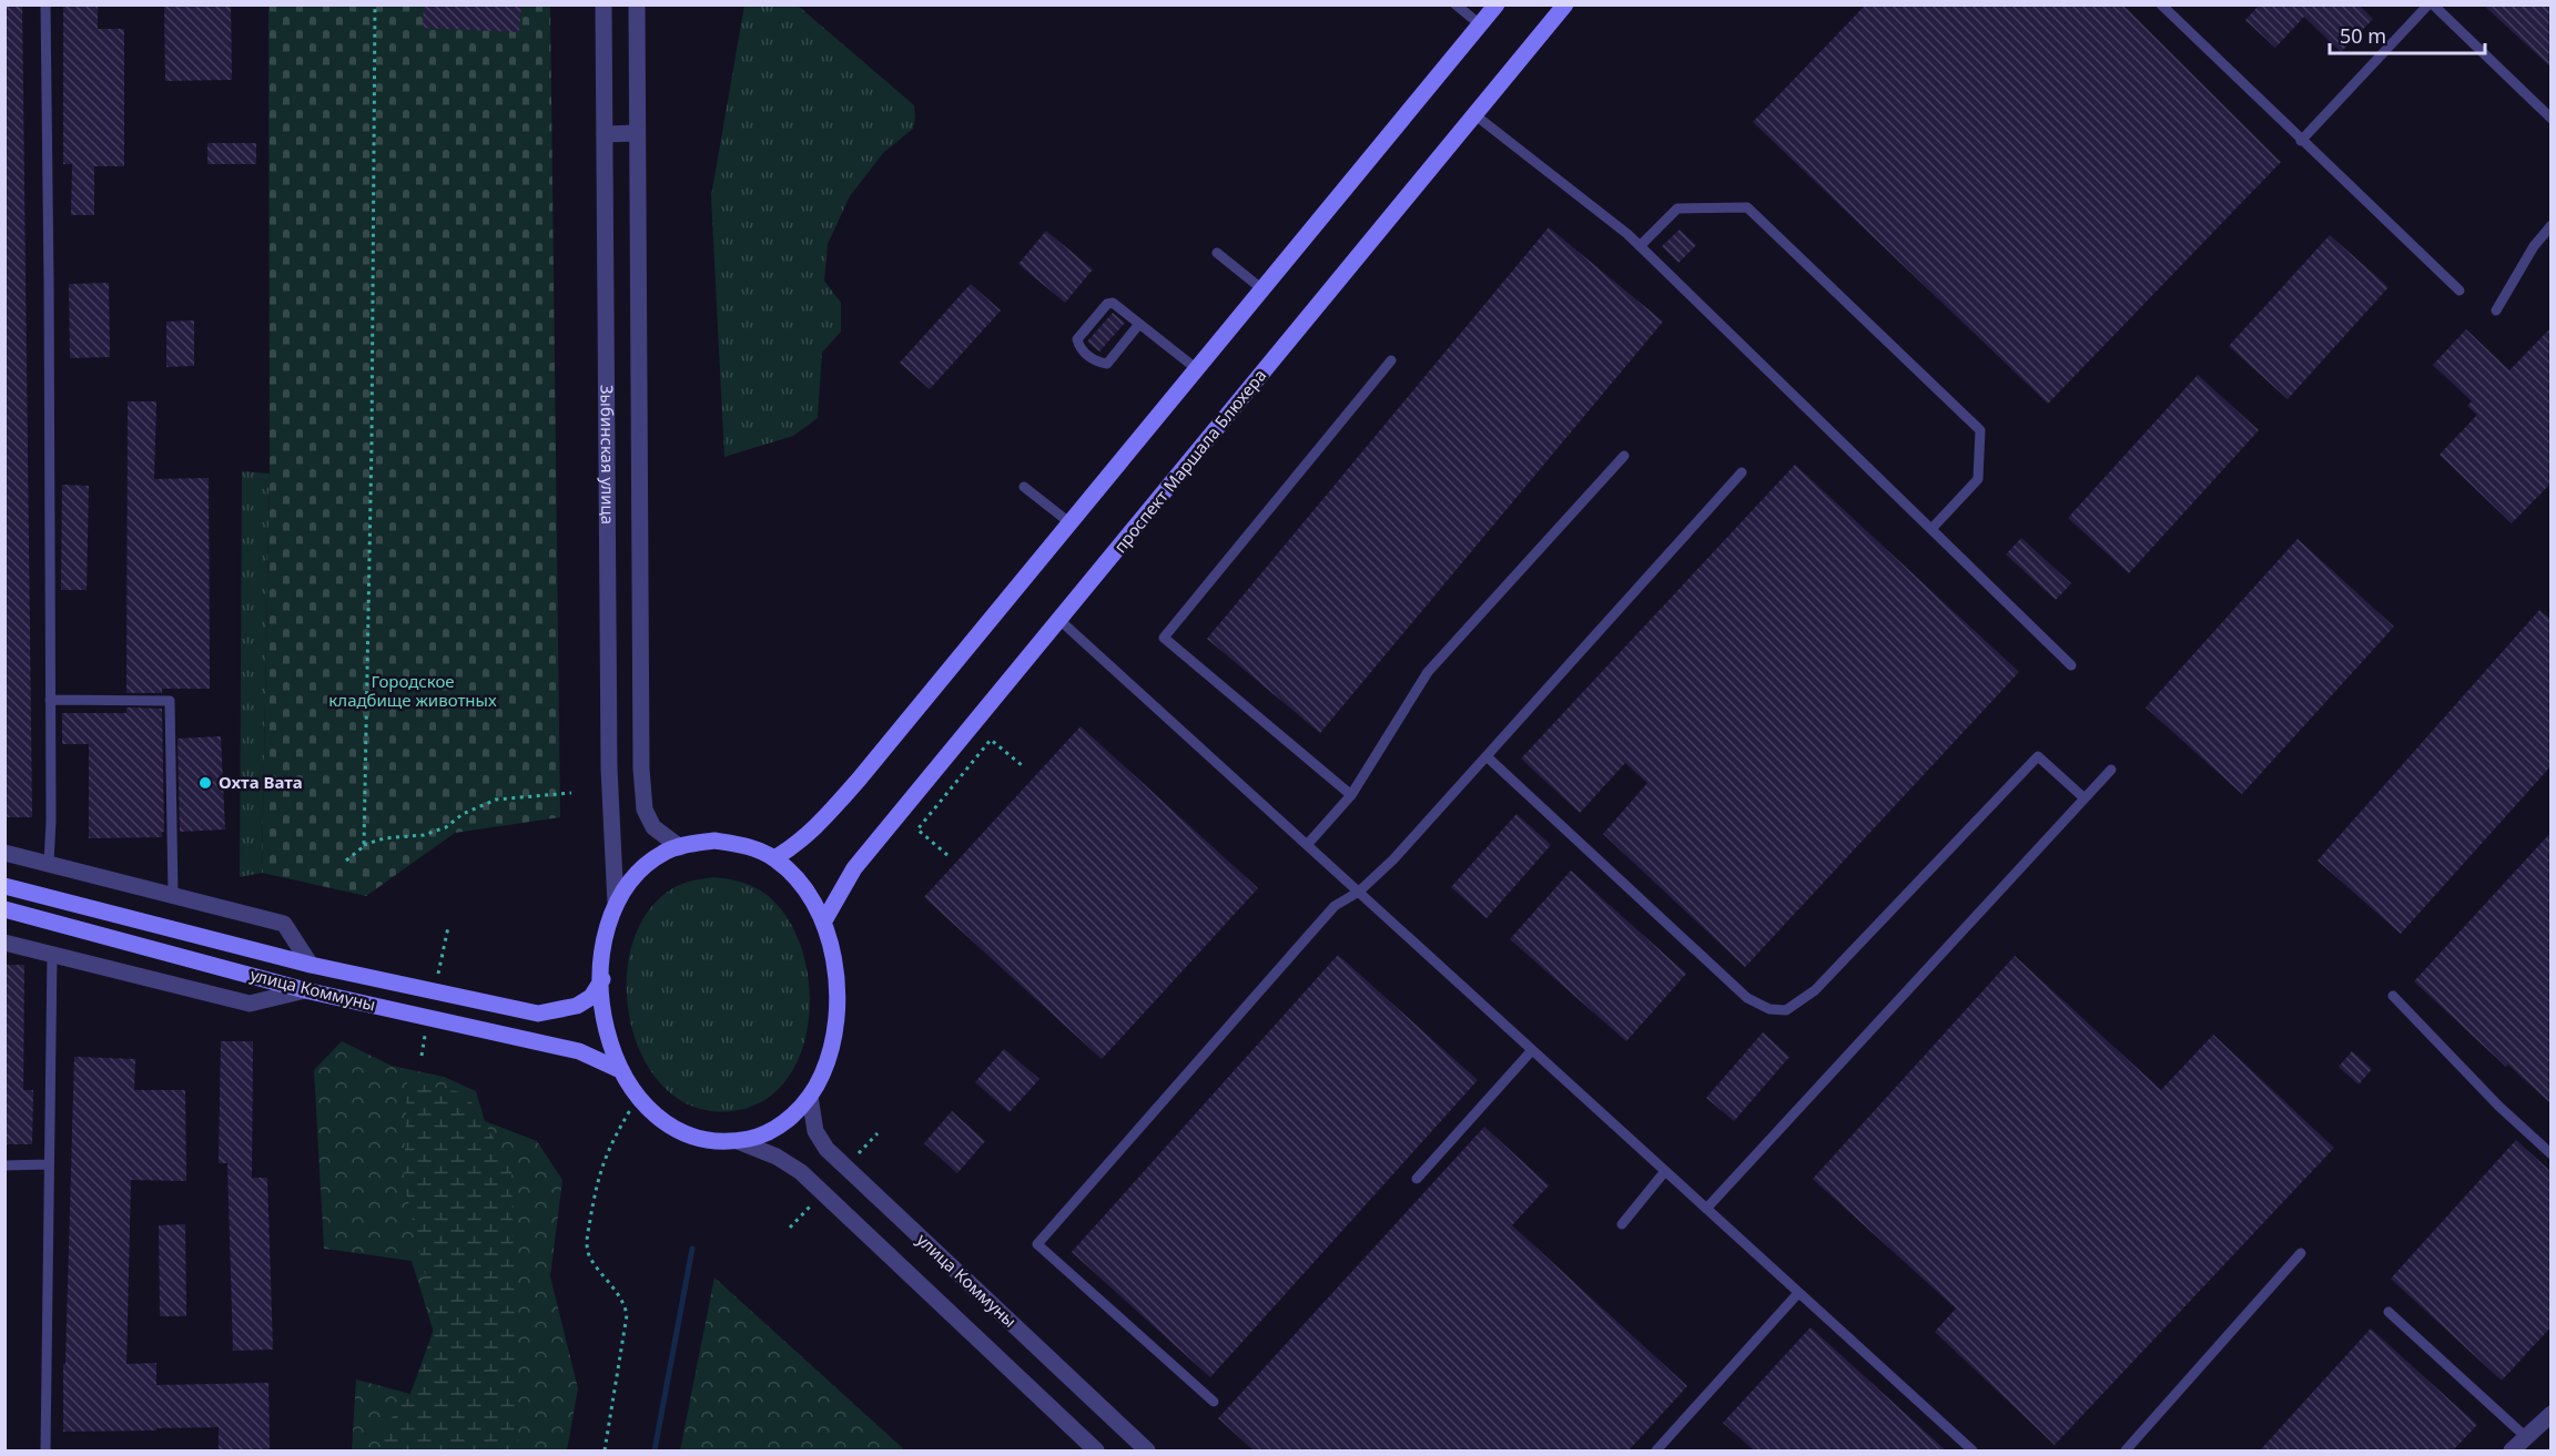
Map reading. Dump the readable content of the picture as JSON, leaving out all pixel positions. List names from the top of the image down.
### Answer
{
  "streets": {
    "street": ["Зыбинская улица", "проспект Маршала Блюхера", "улица Коммуны"]
  },
  "parks": ["Городское кладбище животных"],
  "places": ["Охта Вата"],
  "scale_bar": "50 m"
}
